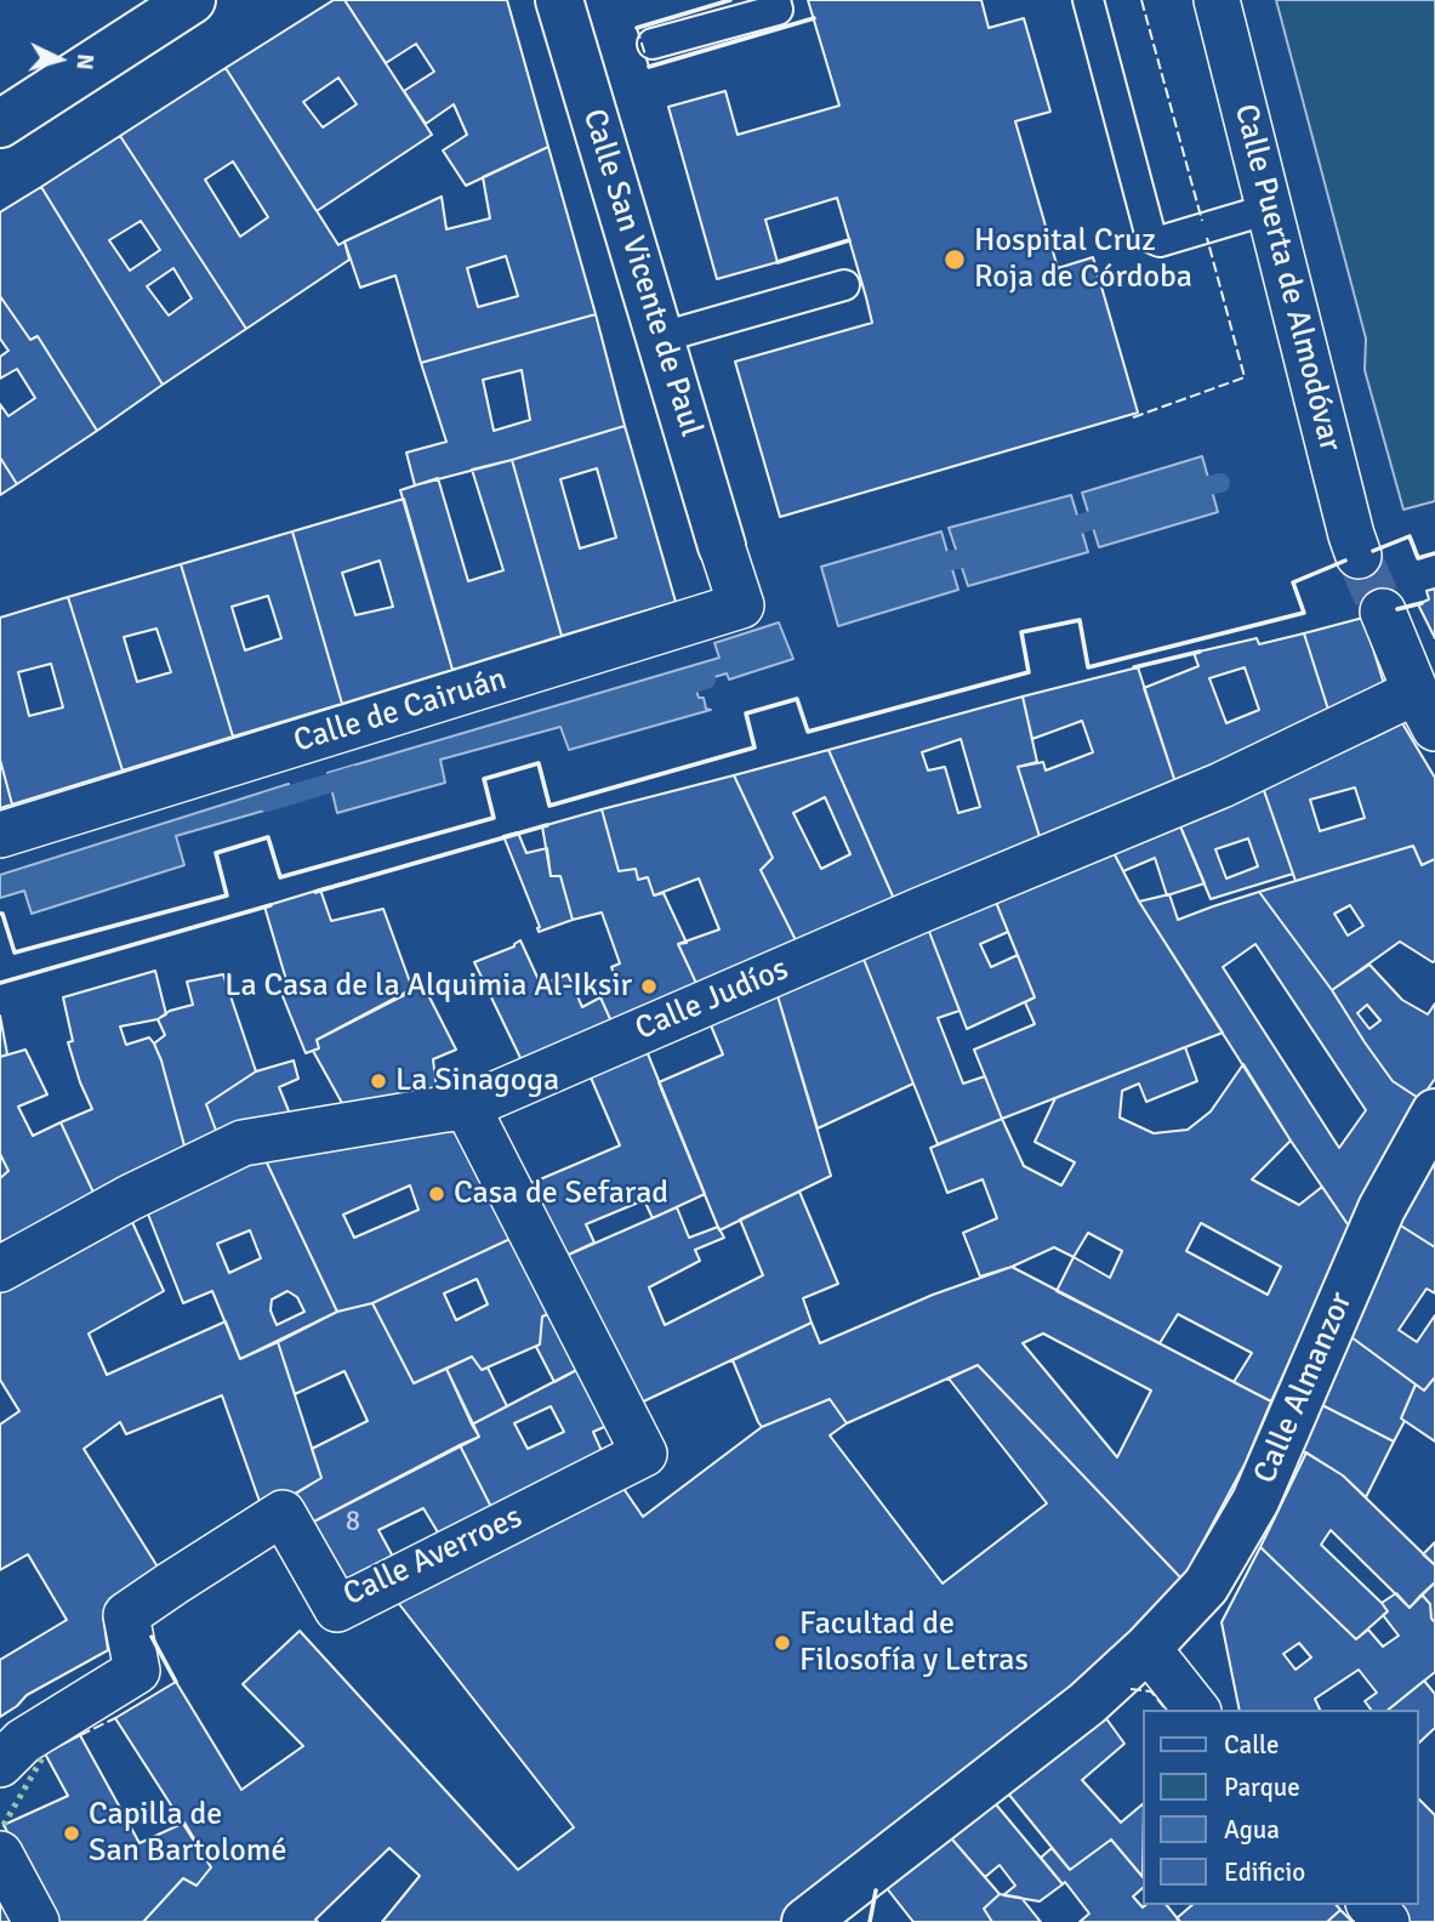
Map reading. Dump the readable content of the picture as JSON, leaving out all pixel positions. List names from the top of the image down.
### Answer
{
  "streets": {
    "street": [
      "Calle San Vicente de Paul",
      "Calle Puerta de Almodóvar",
      "Calle de Cairuán",
      "Calle Judíos",
      "Calle Almanzor",
      "Calle Averroes"
    ]
  },
  "crossings": [
    ["Calle San Vicente de Paul", "Calle de Cairuán"],
    ["Calle Judíos", "Calle Averroes"]
  ],
  "places": [
    "Hospital Cruz Roja de Córdoba",
    "La Casa de la Alquimia Al-Iksir",
    "La Sinagoga",
    "Casa de Sefarad",
    "Facultad de Filosofía y Letras",
    "Capilla de San Bartolomé"
  ],
  "house_numbers": ["8"],
  "legend": [
    "Calle",
    "Parque",
    "Agua",
    "Edificio"
  ],
  "north": "right"
}
